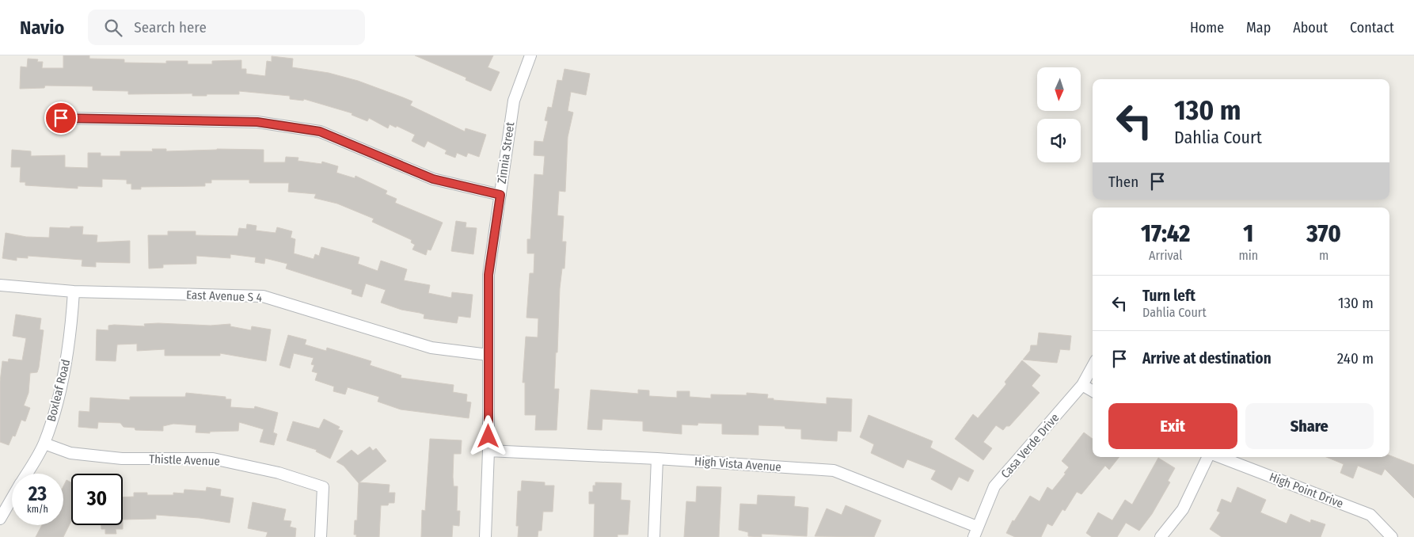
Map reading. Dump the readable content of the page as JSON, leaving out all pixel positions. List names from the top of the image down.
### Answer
{
  "streets": {
    "street": [
      "Zinnia Street",
      "East Avenue S 4",
      "Boxleaf Road",
      "Casa Verde Drive",
      "Thistle Avenue",
      "High Vista Avenue",
      "High Point Drive"
    ]
  },
  "crossings": [
    ["Zinnia Street", "East Avenue S 4"],
    ["Zinnia Street", "High Vista Avenue"],
    ["East Avenue S 4", "Boxleaf Road"],
    ["Boxleaf Road", "Thistle Avenue"],
    ["Casa Verde Drive", "High Vista Avenue"]
  ],
  "north": "bottom",
  "page": {
    "header": "Navio",
    "search": "Search here",
    "nav": [
      "Home",
      "Map",
      "About",
      "Contact"
    ],
    "turn": ["130 m", "Dahlia Court"],
    "then": "Then",
    "eta": [
      "17:42",
      "Arrival",
      "1",
      "min",
      "370",
      "m"
    ],
    "list": [
      {
        "name": "Turn left",
        "note": "Dahlia Court",
        "value": "130 m"
      },
      {
        "name": "Arrive at destination",
        "value": "240 m"
      }
    ],
    "buttons": ["Exit", "Share"],
    "speed": "23 km/h",
    "limit": "30"
  }
}
